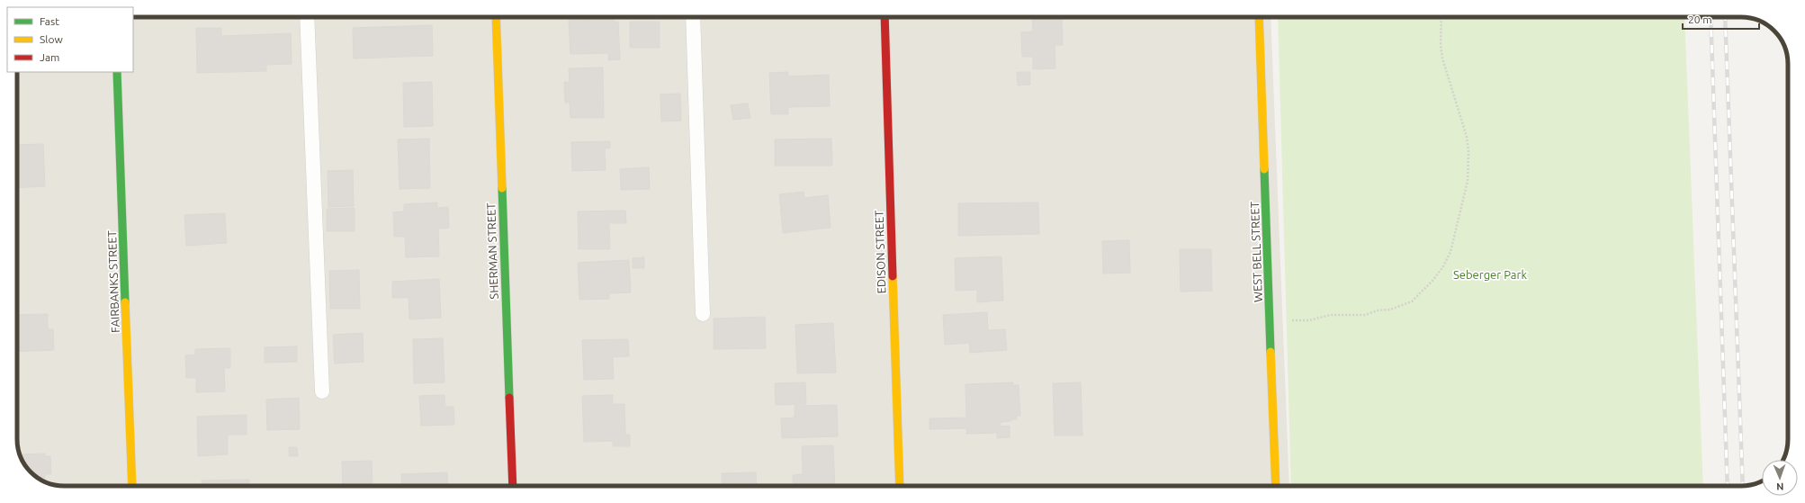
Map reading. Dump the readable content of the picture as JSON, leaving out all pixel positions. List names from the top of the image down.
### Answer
{
  "streets": {
    "street": [
      "SHERMAN STREET",
      "EDISON STREET",
      "WEST BELL STREET",
      "FAIRBANKS STREET"
    ]
  },
  "parks": ["Seberger Park"],
  "legend": ["Fast", "Slow", "Jam"],
  "scale_bar": "20 m",
  "north": "bottom"
}
